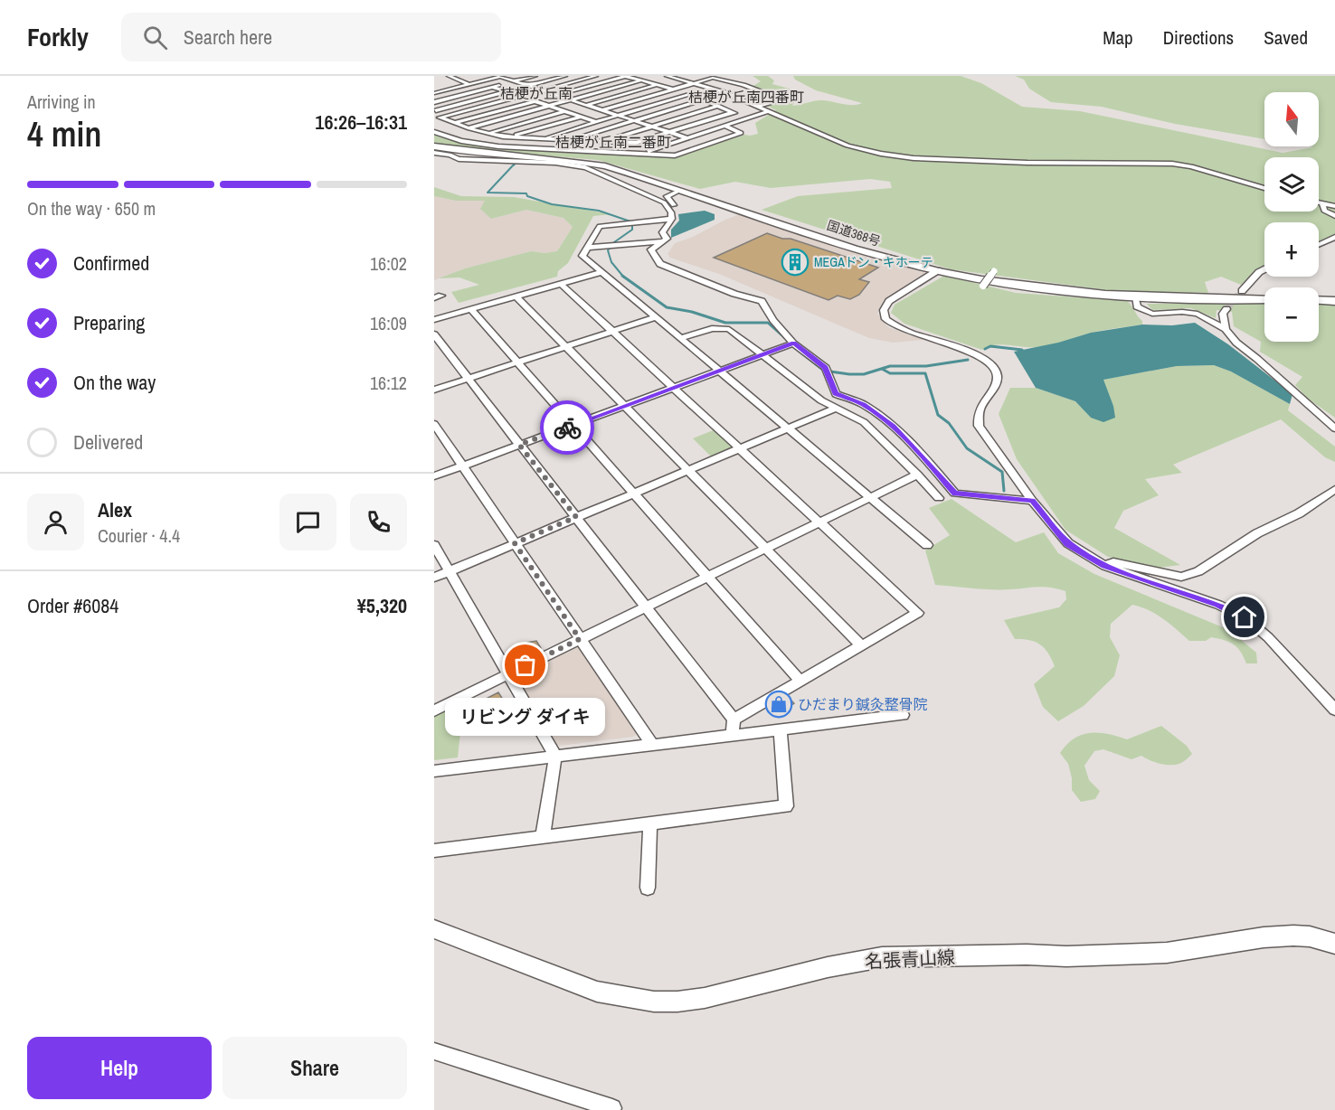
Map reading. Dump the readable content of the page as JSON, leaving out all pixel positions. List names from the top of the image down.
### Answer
{
  "streets": {
    "highway": ["国道368号"],
    "main road": ["名張青山線"]
  },
  "districts": ["桔梗が丘南", "桔梗が丘南四番町", "桔梗が丘南二番町"],
  "places": {
    "building": ["MEGAドン・キホーテ"],
    "other": ["リビング ダイキ"],
    "shop": ["ひだまり鍼灸整骨院"]
  },
  "north": "top",
  "page": {
    "header": "Forkly",
    "search": "Search here",
    "nav": ["Map", "Directions", "Saved"],
    "heading": ["4 min", "Arriving in", "16:26–16:31"],
    "panel": [
      "Alex",
      "Courier · 4.4",
      "Order #6084",
      "¥5,320"
    ],
    "map_buttons": ["+", "−"],
    "bar": "On the way · 650 m",
    "list": [
      ["Confirmed", "16:02"],
      ["Preparing", "16:09"],
      ["On the way", "16:12"],
      "Delivered"
    ],
    "bubble": "リビング ダイキ",
    "buttons": ["Help", "Share"]
  }
}
